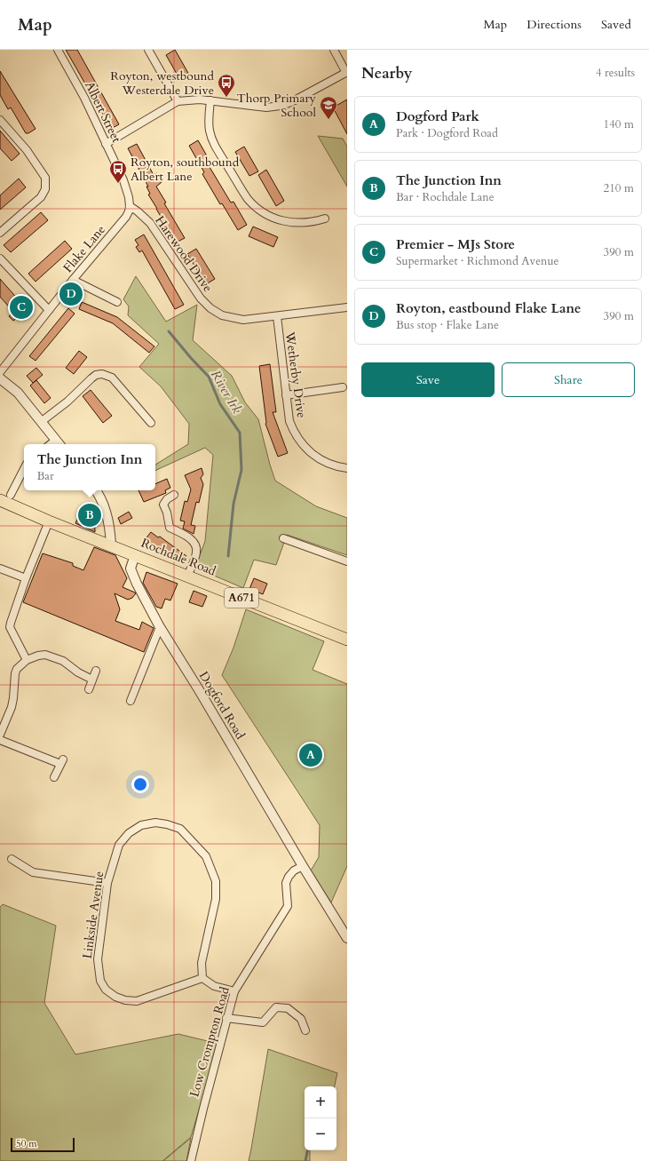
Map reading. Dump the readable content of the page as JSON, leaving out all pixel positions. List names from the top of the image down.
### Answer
{
  "streets": {
    "main road": ["Rochdale Road", "A671"],
    "street": [
      "Albert Street",
      "Flake Lane",
      "Harewood Drive",
      "Wetherby Drive",
      "Dogford Road",
      "Linkside Avenue",
      "Low Crompton Road"
    ]
  },
  "crossings": [
    ["Albert Street", "Flake Lane"],
    ["Albert Street", "Harewood Drive"],
    ["Flake Lane", "Harewood Drive"],
    ["Harewood Drive", "Wetherby Drive"],
    ["Rochdale Road", "Dogford Road"],
    ["Dogford Road", "Low Crompton Road"]
  ],
  "water": ["River Irk"],
  "places": {
    "bus stop": ["Royton, westbound Westerdale Drive", "Royton, southbound Albert Lane"],
    "school or university": ["Thorp Primary School"]
  },
  "scale_bar": "50 m",
  "page": {
    "header": "Map",
    "nav": ["Map", "Directions", "Saved"],
    "heading": ["Nearby", "4 results"],
    "list": [
      {
        "mark": "A",
        "name": "Dogford Park",
        "note": "Park · Dogford Road",
        "value": "140 m"
      },
      {
        "mark": "B",
        "name": "The Junction Inn",
        "note": "Bar · Rochdale Lane",
        "value": "210 m"
      },
      {
        "mark": "C",
        "name": "Premier - MJs Store",
        "note": "Supermarket · Richmond Avenue",
        "value": "390 m"
      },
      {
        "mark": "D",
        "name": "Royton, eastbound Flake Lane",
        "note": "Bus stop · Flake Lane",
        "value": "390 m"
      }
    ],
    "pins": [
      "D",
      "C",
      "B",
      "A"
    ],
    "buttons": ["Save", "Share"],
    "popup": ["The Junction Inn", "Bar"],
    "map_buttons": ["+", "−"],
    "scale": "50 m"
  }
}
